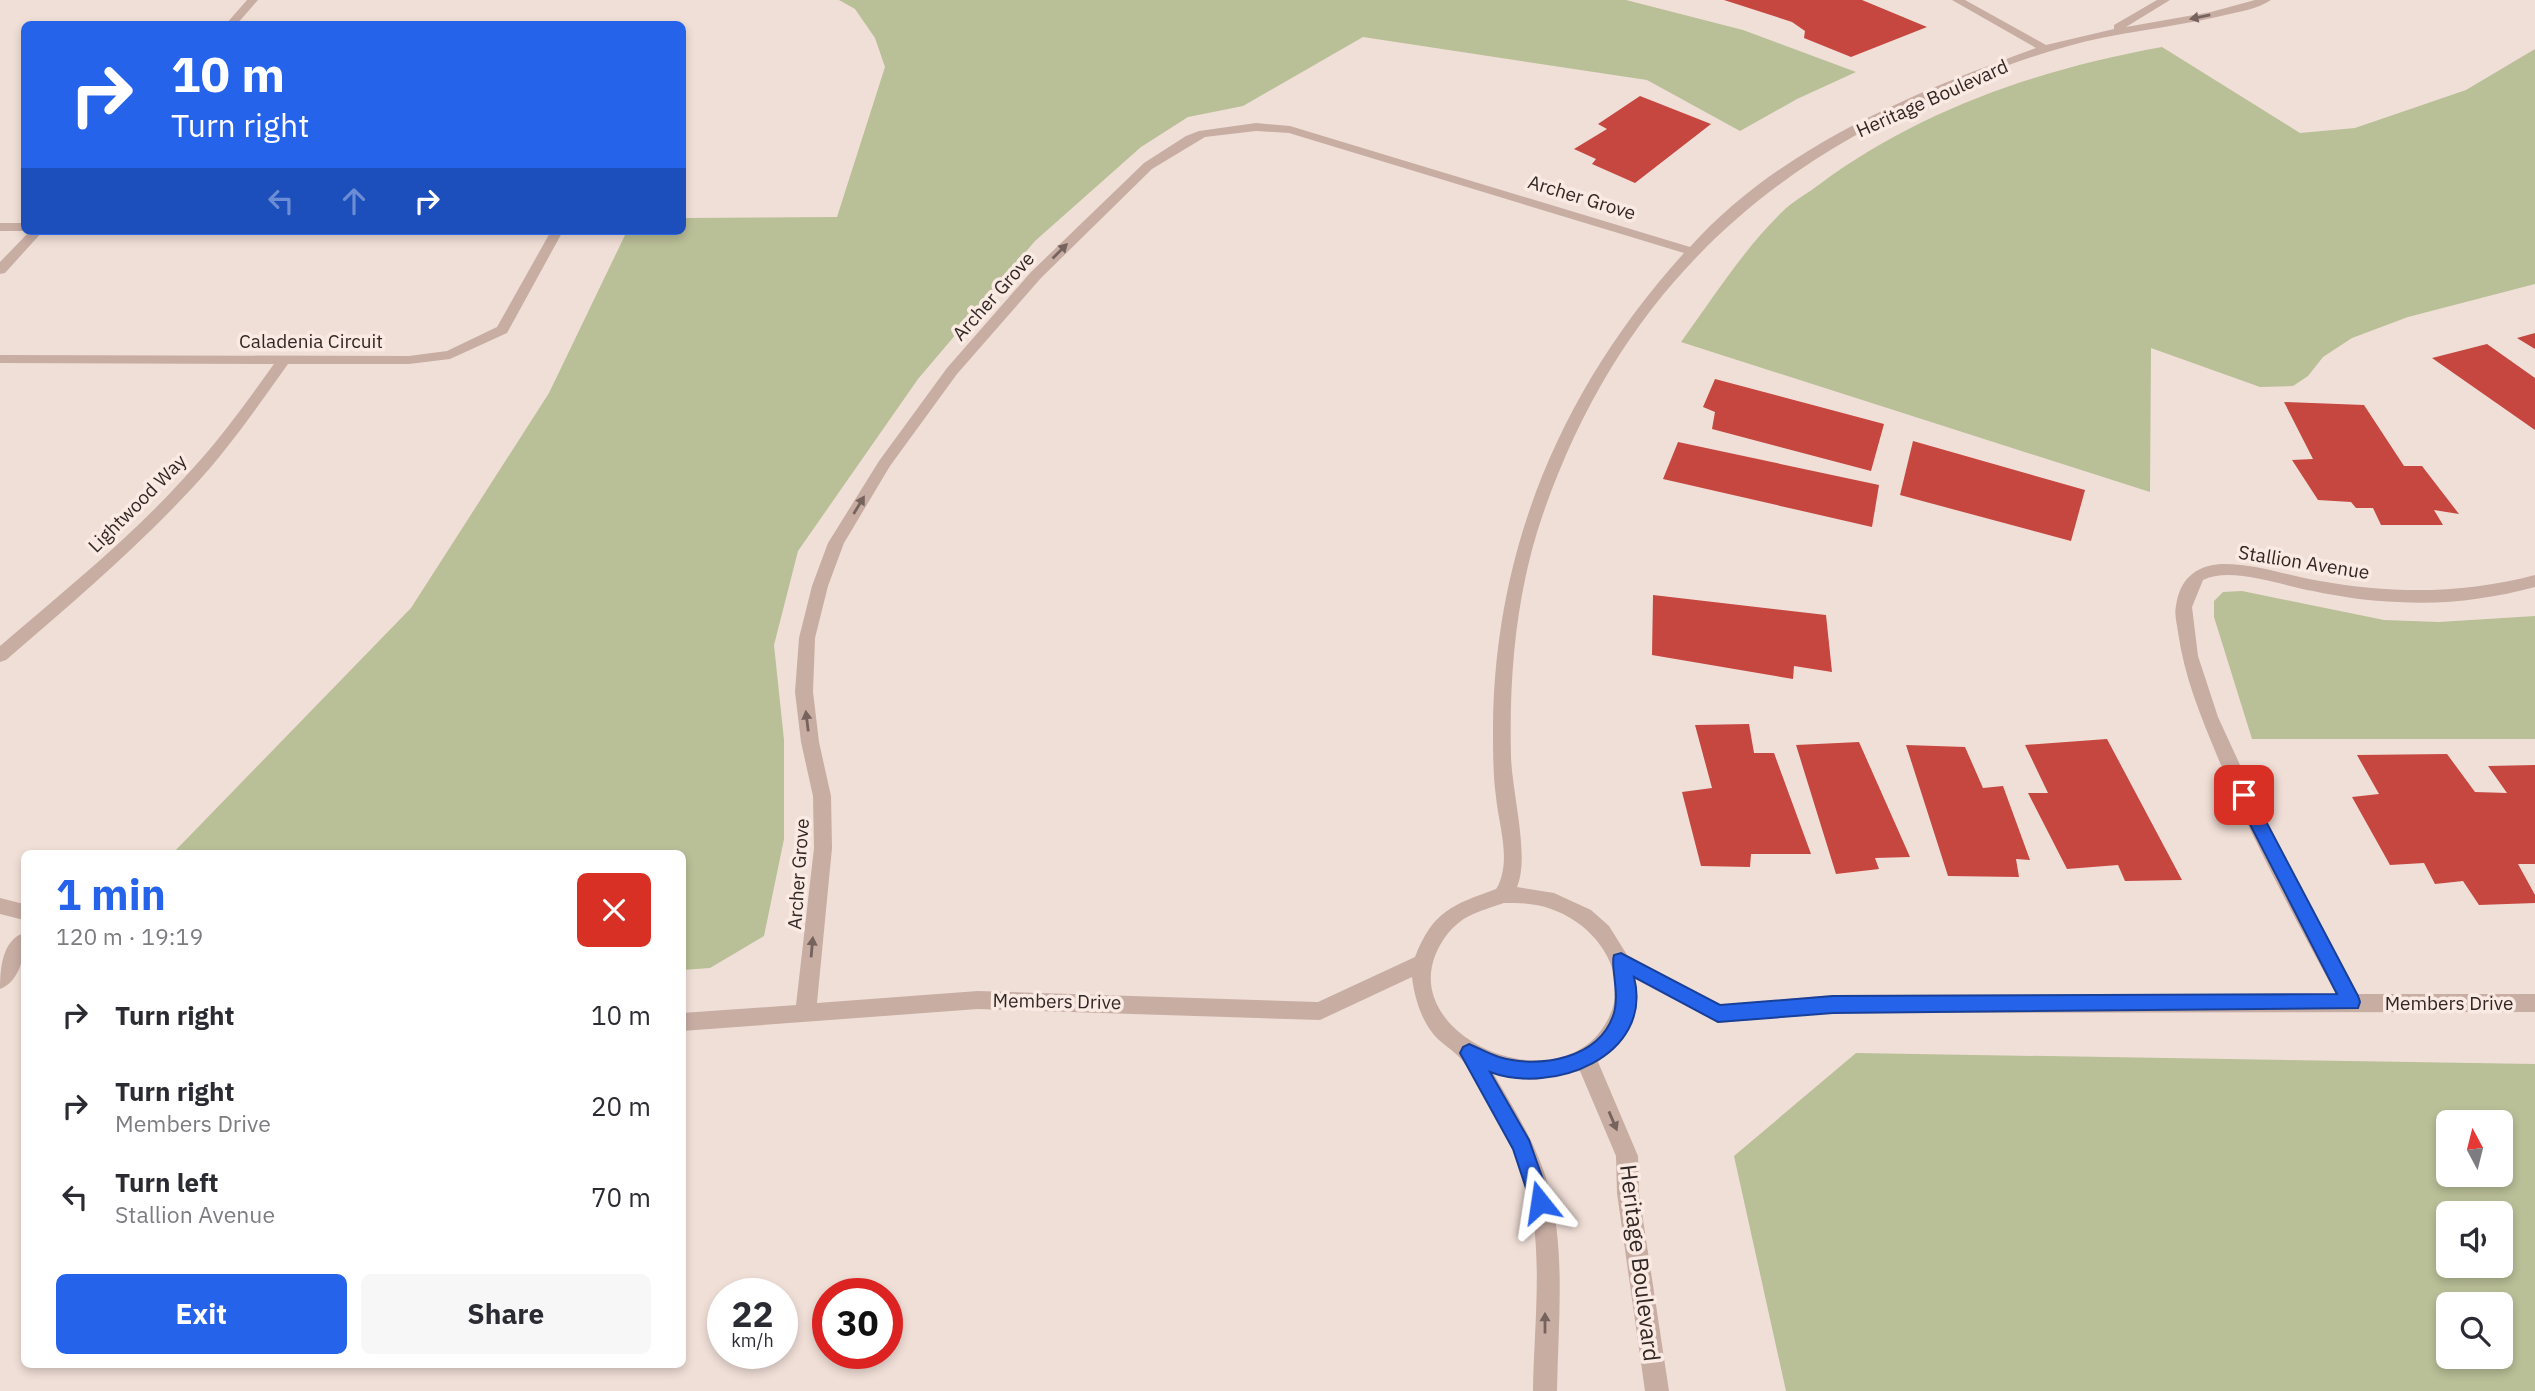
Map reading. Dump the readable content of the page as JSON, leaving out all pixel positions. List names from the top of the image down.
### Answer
{
  "streets": {
    "street": [
      "Heritage Boulevard",
      "Archer Grove",
      "Caladenia Circuit",
      "Lightwood Way",
      "Stallion Avenue",
      "Members Drive"
    ]
  },
  "crossings": [
    ["Heritage Boulevard", "Archer Grove"],
    ["Heritage Boulevard", "Members Drive"],
    ["Archer Grove", "Members Drive"],
    ["Caladenia Circuit", "Lightwood Way"],
    ["Stallion Avenue", "Members Drive"]
  ],
  "north": "top",
  "page": {
    "turn": ["10 m", "Turn right"],
    "heading": ["1 min", "120 m · 19:19"],
    "list": [
      {
        "name": "Turn right",
        "value": "10 m"
      },
      {
        "name": "Turn right",
        "note": "Members Drive",
        "value": "20 m"
      },
      {
        "name": "Turn left",
        "note": "Stallion Avenue",
        "value": "70 m"
      }
    ],
    "buttons": ["Exit", "Share"],
    "speed": "22 km/h",
    "limit": "30"
  }
}
